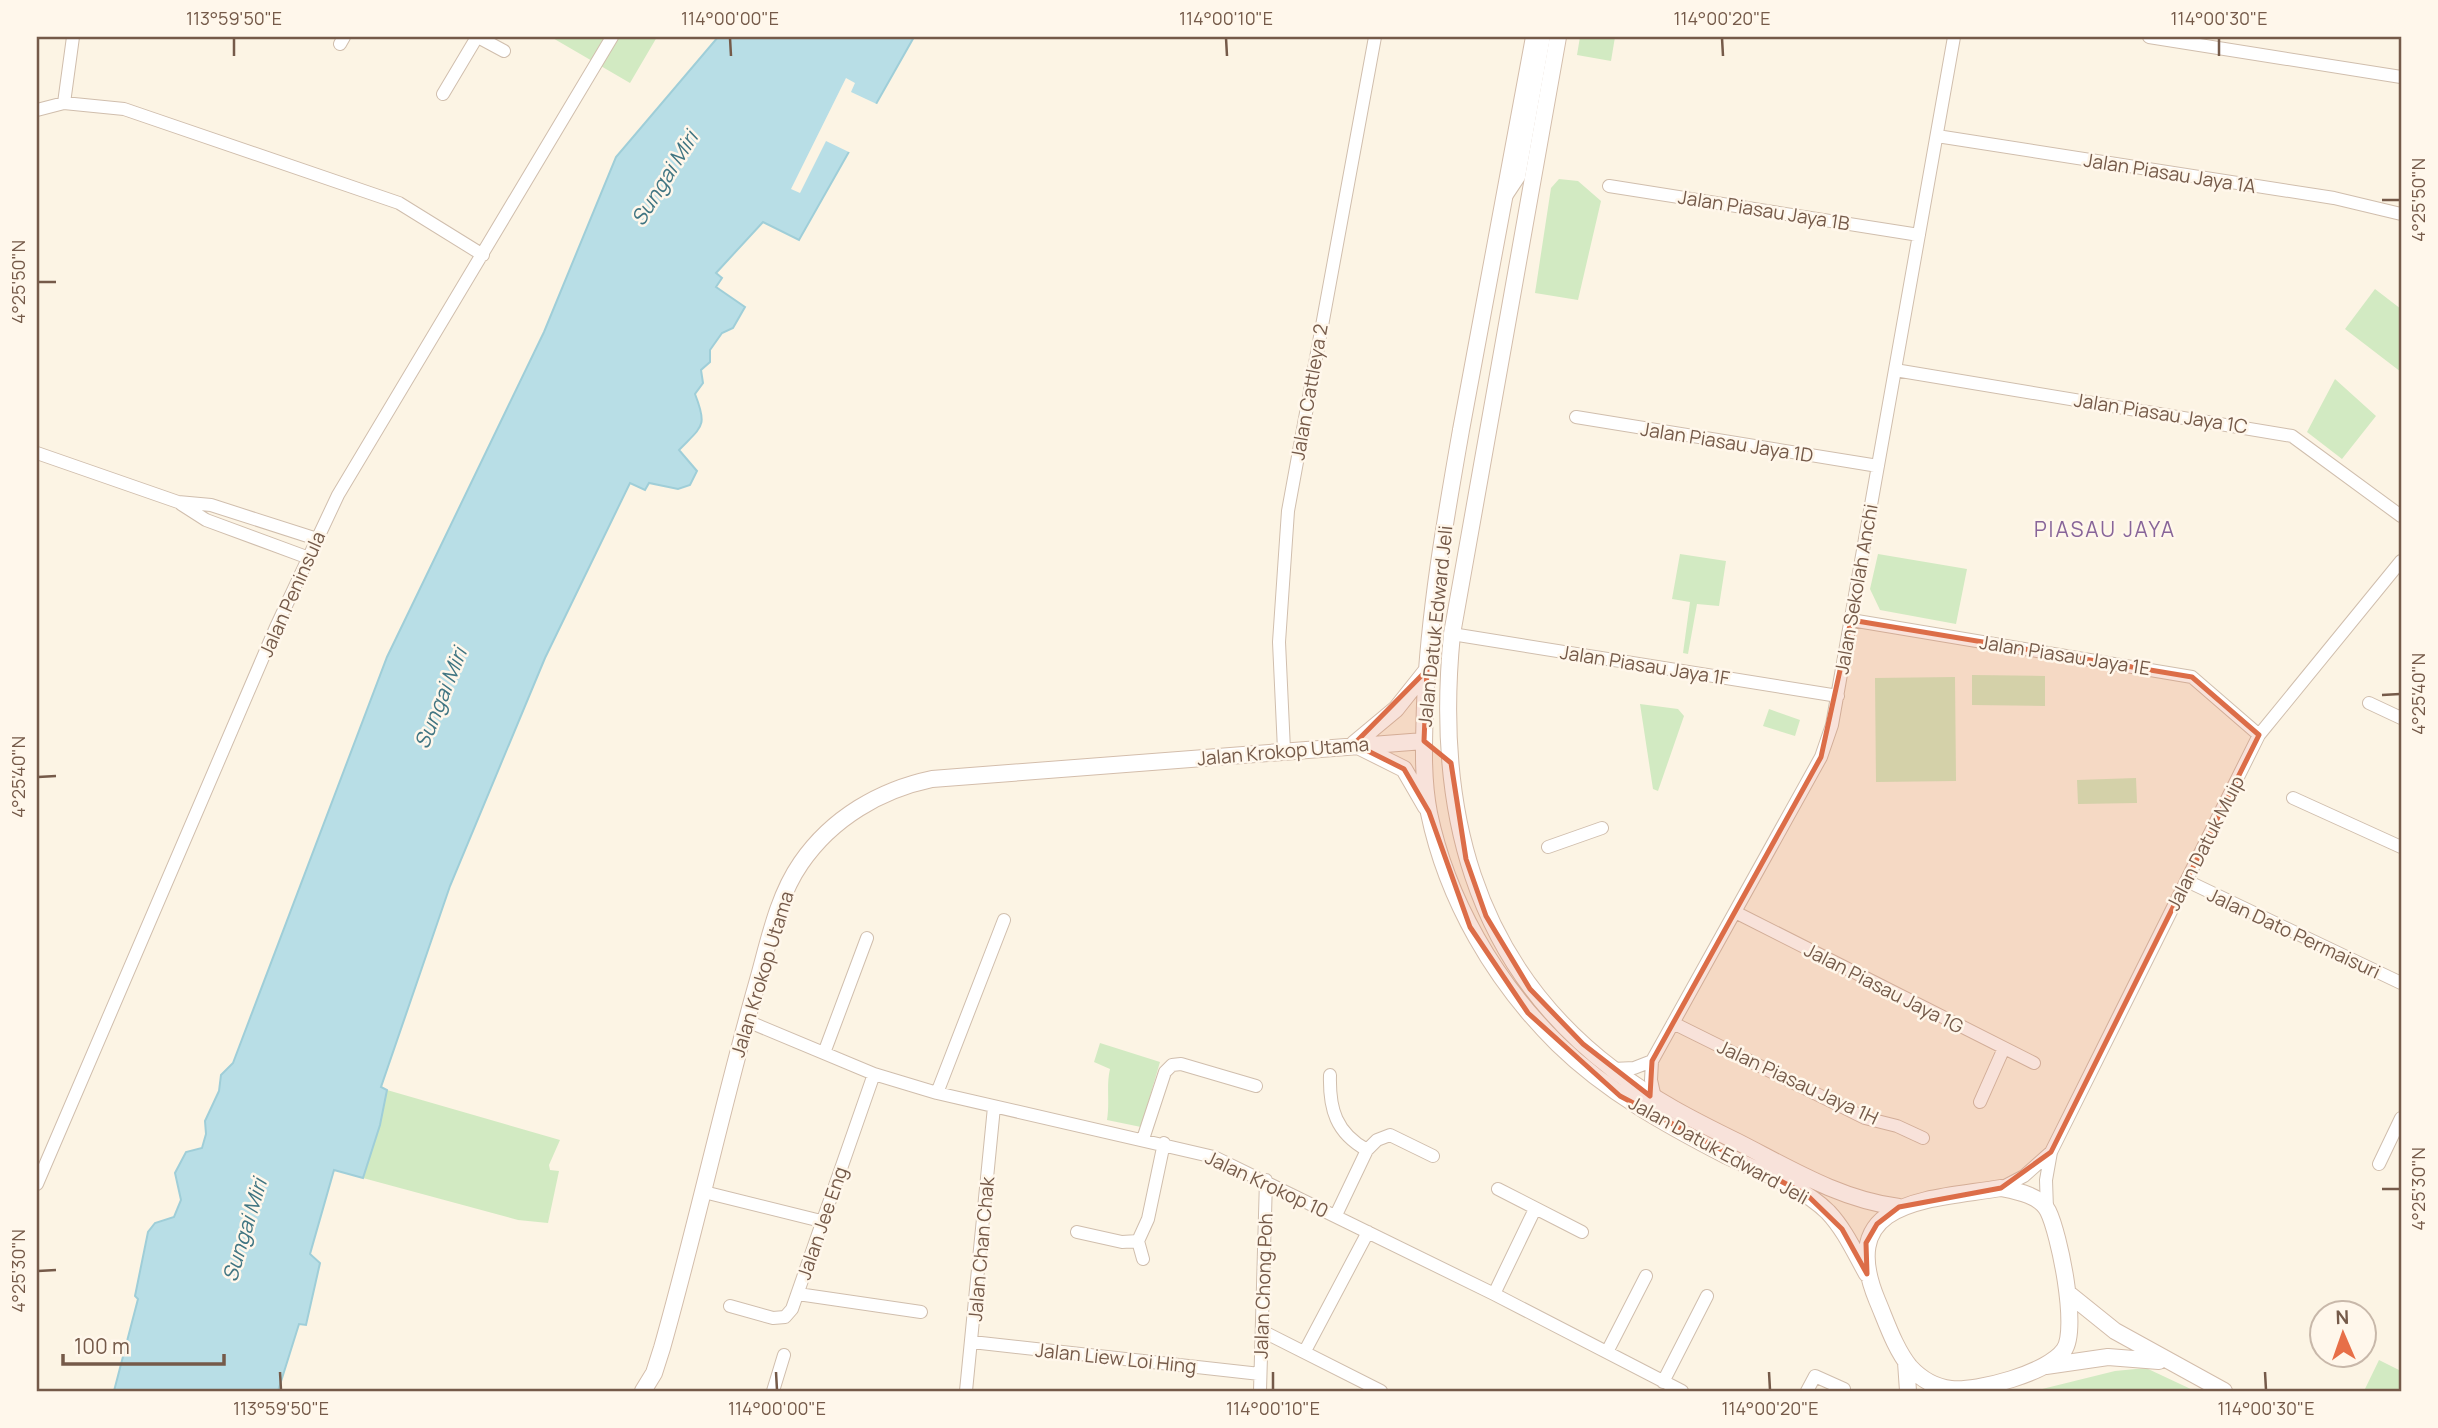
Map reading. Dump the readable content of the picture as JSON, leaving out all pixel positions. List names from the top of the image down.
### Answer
{
  "streets": {
    "street": [
      "Jalan Piasau Jaya 1A",
      "Jalan Piasau Jaya 1B",
      "Jalan Cattleya 2",
      "Jalan Piasau Jaya 1C",
      "Jalan Piasau Jaya 1D",
      "Jalan Sekolah Anchi",
      "Jalan Peninsula",
      "Jalan Datuk Edward Jeli",
      "Jalan Piasau Jaya 1E",
      "Jalan Piasau Jaya 1F",
      "Jalan Krokop Utama",
      "Jalan Datuk Muip",
      "Jalan Dato Permaisuri",
      "Jalan Piasau Jaya 1G",
      "Jalan Piasau Jaya 1H",
      "Jalan Krokop 10",
      "Jalan Jee Eng",
      "Jalan Chan Chak",
      "Jalan Chong Poh",
      "Jalan Liew Loi Hing"
    ]
  },
  "crossings": [
    ["Jalan Piasau Jaya 1A", "Jalan Sekolah Anchi"],
    ["Jalan Piasau Jaya 1B", "Jalan Sekolah Anchi"],
    ["Jalan Cattleya 2", "Jalan Krokop Utama"],
    ["Jalan Piasau Jaya 1C", "Jalan Sekolah Anchi"],
    ["Jalan Piasau Jaya 1D", "Jalan Sekolah Anchi"],
    ["Jalan Sekolah Anchi", "Jalan Piasau Jaya 1E"],
    ["Jalan Sekolah Anchi", "Jalan Piasau Jaya 1F"],
    ["Jalan Sekolah Anchi", "Jalan Piasau Jaya 1G"],
    ["Jalan Sekolah Anchi", "Jalan Piasau Jaya 1H"],
    ["Jalan Datuk Edward Jeli", "Jalan Piasau Jaya 1F"],
    ["Jalan Datuk Edward Jeli", "Jalan Krokop Utama"],
    ["Jalan Piasau Jaya 1E", "Jalan Datuk Muip"],
    ["Jalan Krokop Utama", "Jalan Krokop 10"],
    ["Jalan Datuk Muip", "Jalan Dato Permaisuri"],
    ["Jalan Krokop 10", "Jalan Jee Eng"],
    ["Jalan Krokop 10", "Jalan Chan Chak"],
    ["Jalan Krokop 10", "Jalan Chong Poh"],
    ["Jalan Chan Chak", "Jalan Liew Loi Hing"],
    ["Jalan Chong Poh", "Jalan Liew Loi Hing"]
  ],
  "districts": ["PIASAU JAYA"],
  "water": ["Sungai Miri"],
  "scale_bar": "100 m",
  "north": "top",
  "coordinates": [
    "113°59'50\"E",
    "114°00'00\"E",
    "114°00'10\"E",
    "114°00'20\"E",
    "114°00'30\"E",
    "4°25'50\"N",
    "4°25'40\"N",
    "4°25'30\"N"
  ]
}
